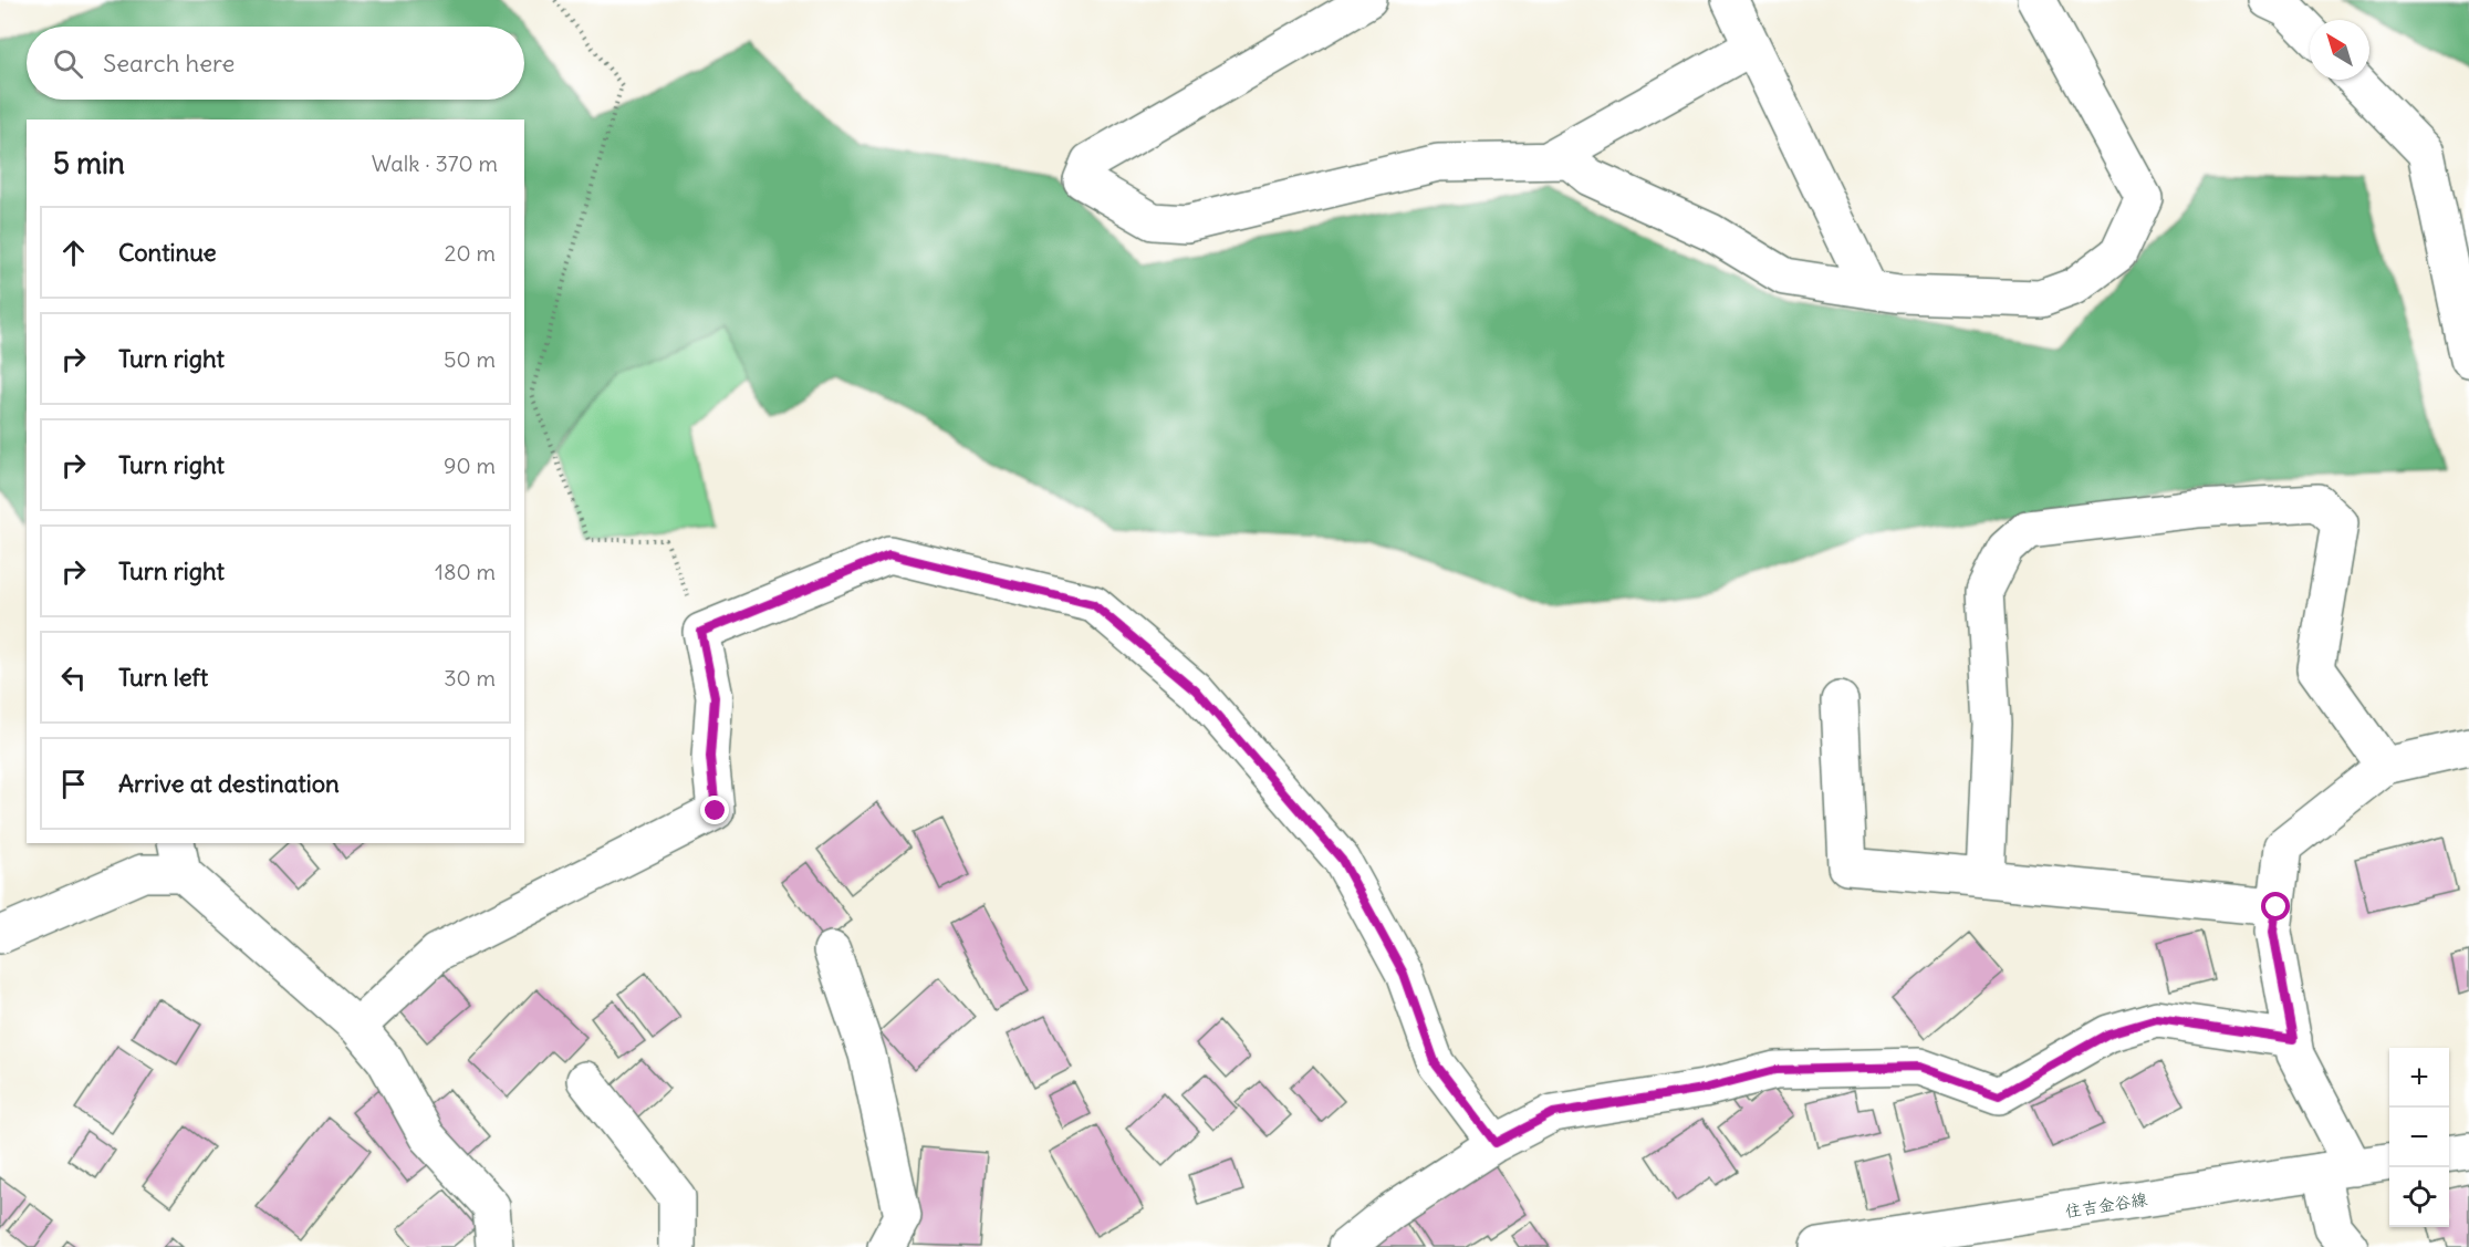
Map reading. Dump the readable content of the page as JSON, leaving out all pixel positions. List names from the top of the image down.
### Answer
{
  "streets": {
    "street": ["住吉金谷線"]
  },
  "north": "top left",
  "page": {
    "search": "Search here",
    "heading": ["5 min", "Walk · 370 m"],
    "list": [
      ["Continue", "20 m"],
      ["Turn right", "50 m"],
      ["Turn right", "90 m"],
      ["Turn right", "180 m"],
      ["Turn left", "30 m"],
      "Arrive at destination"
    ],
    "map_buttons": ["+", "−"]
  }
}
